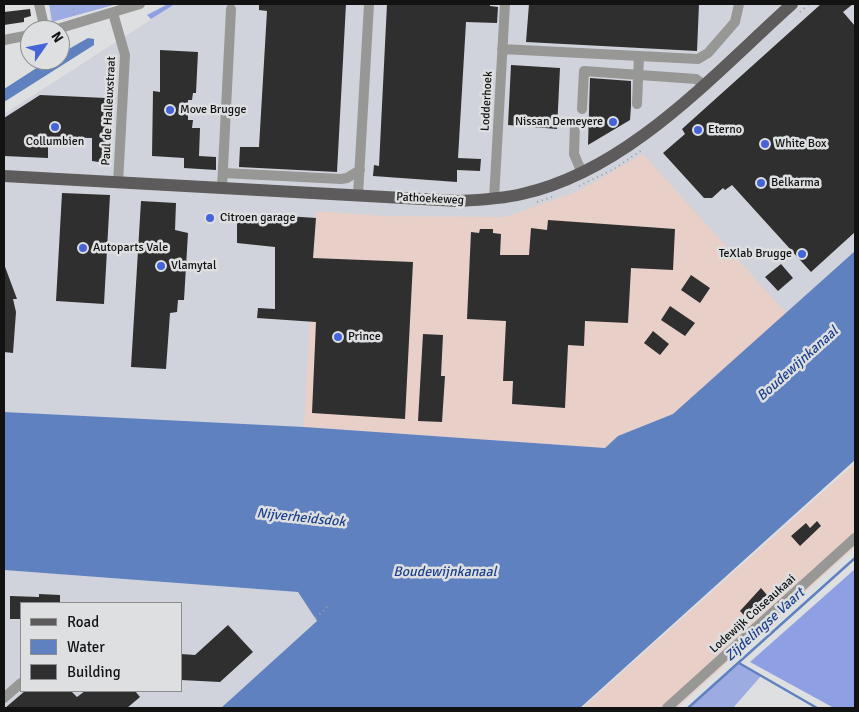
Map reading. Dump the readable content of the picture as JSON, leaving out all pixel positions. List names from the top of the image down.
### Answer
{
  "streets": {
    "main road": ["Pathoekeweg"],
    "street": ["Lodderhoek", "Paul de Halleuxstraat", "Lodewijk Coiseaukaai"]
  },
  "crossings": [
    ["Lodderhoek", "Pathoekeweg"],
    ["Paul de Halleuxstraat", "Pathoekeweg"]
  ],
  "water": ["Boudewijnkanaal", "Nijverheidsdok", "Zijdelingse Vaart"],
  "places": [
    "Move Brugge",
    "Nissan Demeyere",
    "Collumbien",
    "Eterno",
    "White Box",
    "Belkarma",
    "Citroen garage",
    "Autoparts Vale",
    "TeXlab Brugge",
    "Vlamytal",
    "Prince"
  ],
  "legend": ["Road", "Water", "Building"],
  "north": "top right"
}
